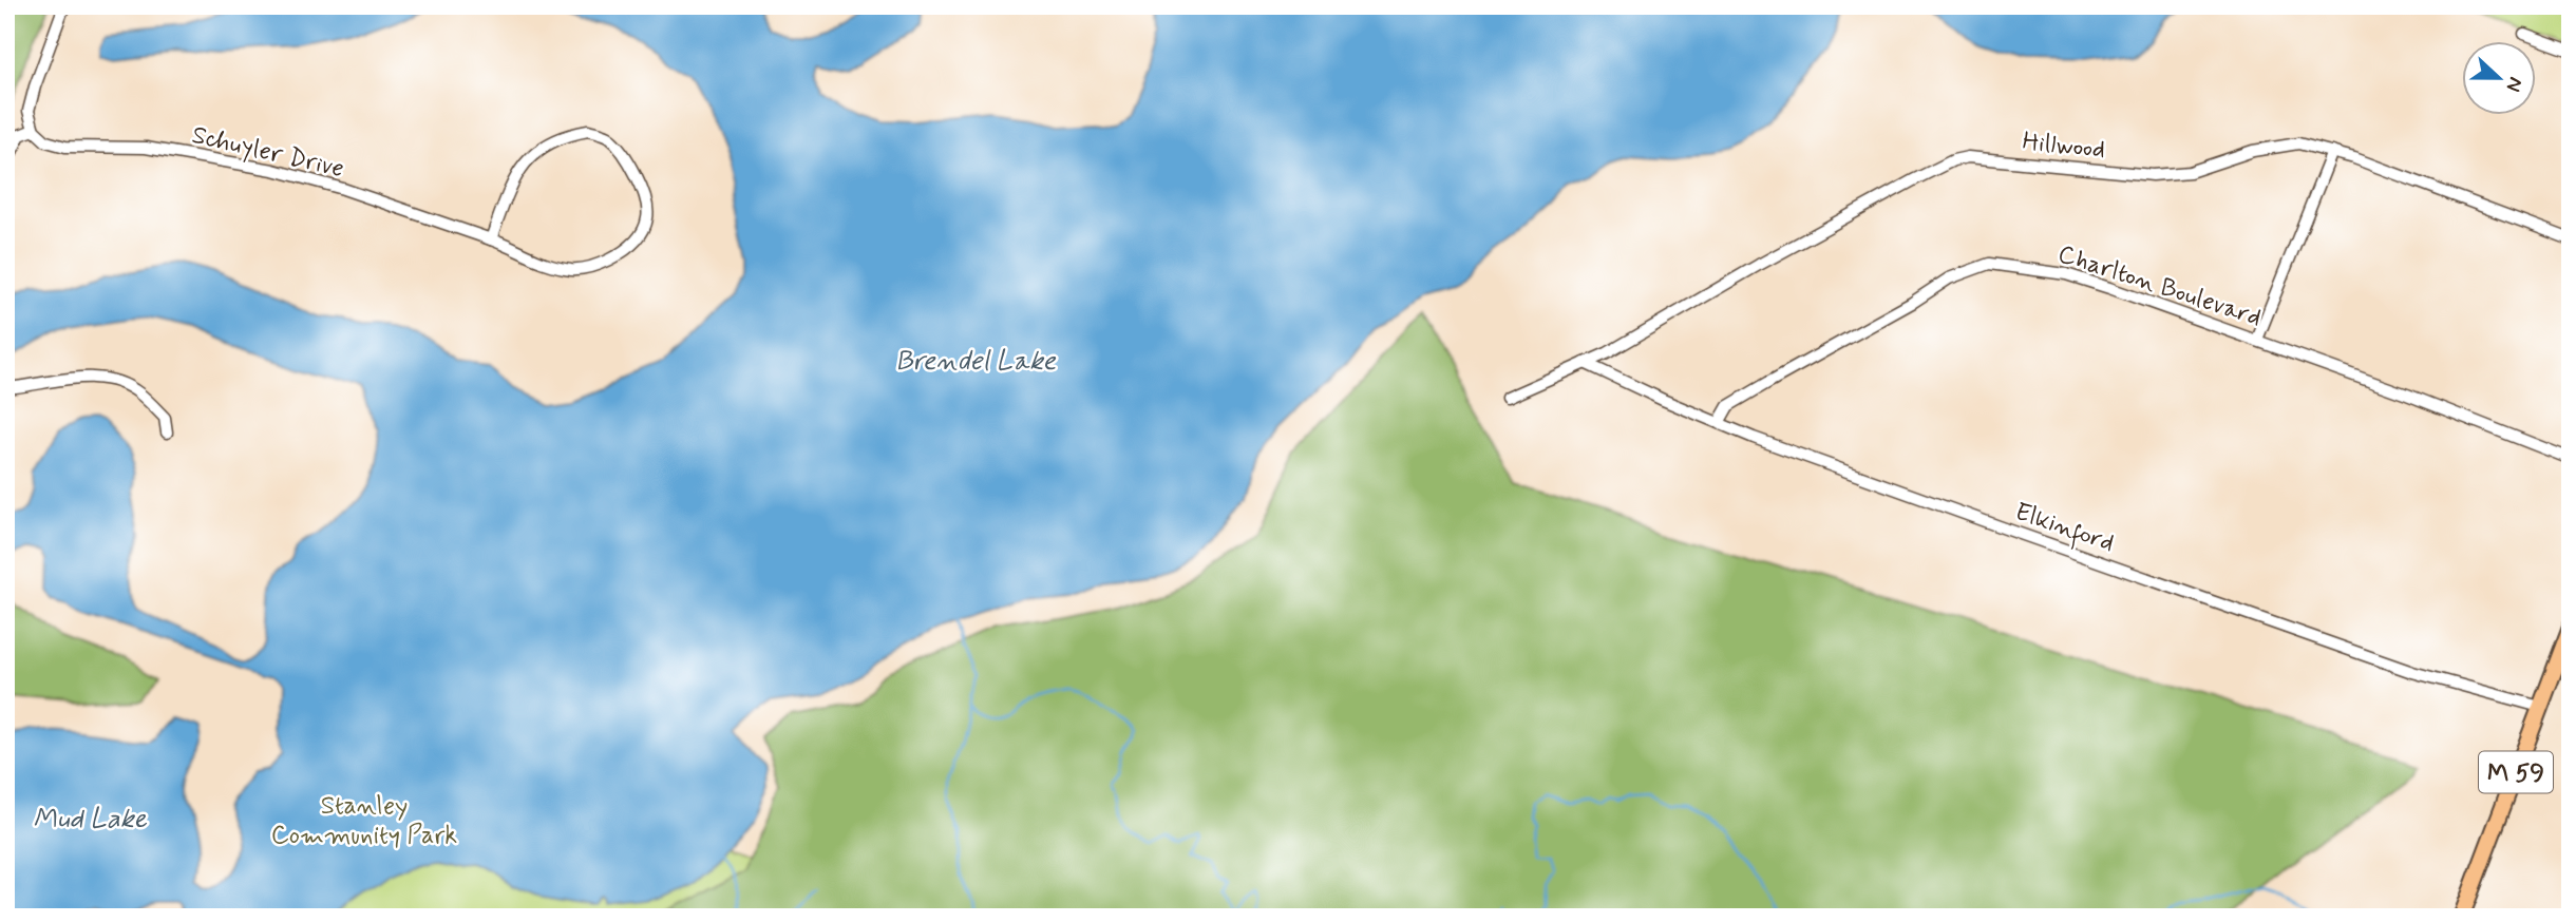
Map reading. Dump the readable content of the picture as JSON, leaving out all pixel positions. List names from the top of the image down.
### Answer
{
  "streets": {
    "highway": ["M 59"],
    "street": [
      "Hillwood",
      "Schuyler Drive",
      "Charlton Boulevard",
      "Elkinford"
    ]
  },
  "crossings": [
    ["Hillwood", "Elkinford"],
    ["Charlton Boulevard", "Elkinford"],
    ["Elkinford", "M 59"]
  ],
  "water": ["Brendel Lake", "Mud Lake"],
  "parks": ["Stanley Community Park"],
  "north": "right"
}
